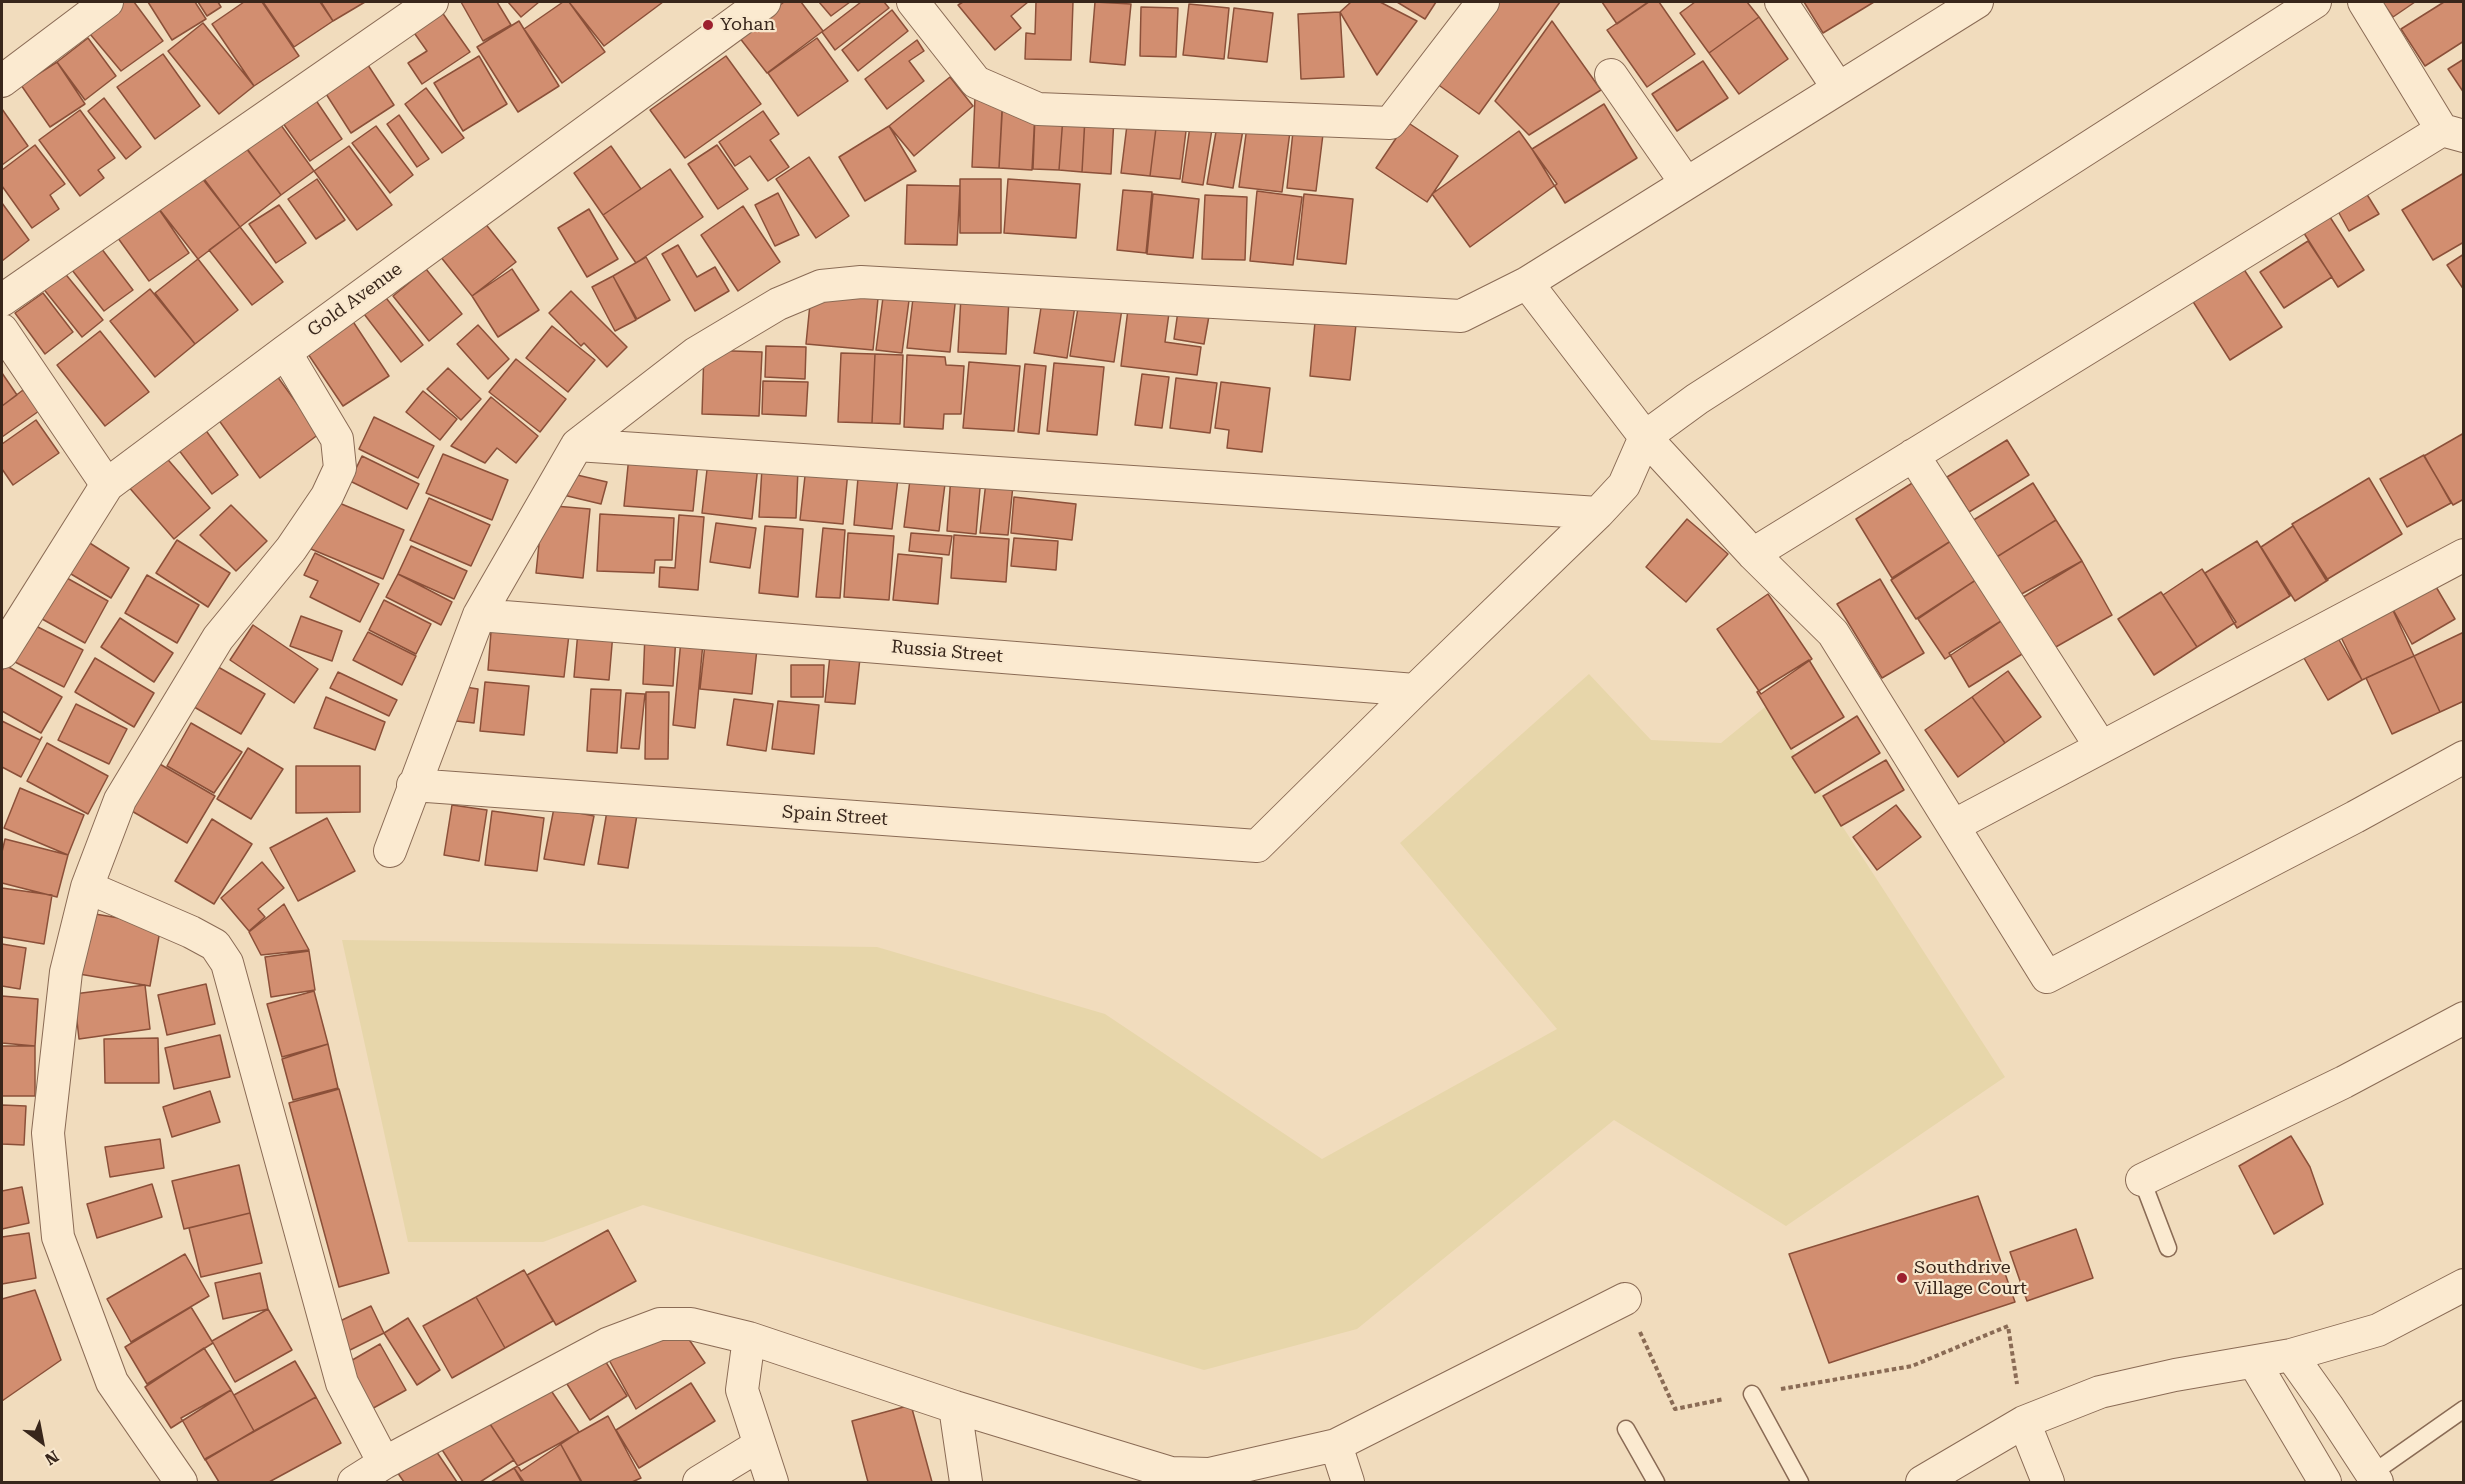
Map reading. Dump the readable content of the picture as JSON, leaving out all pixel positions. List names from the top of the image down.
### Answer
{
  "streets": {
    "street": ["Gold Avenue", "Russia Street", "Spain Street"]
  },
  "crossings": [
    ["Russia Street", "Spain Street"]
  ],
  "places": ["Yohan", "Southdrive Village Court"],
  "north": "bottom right"
}
